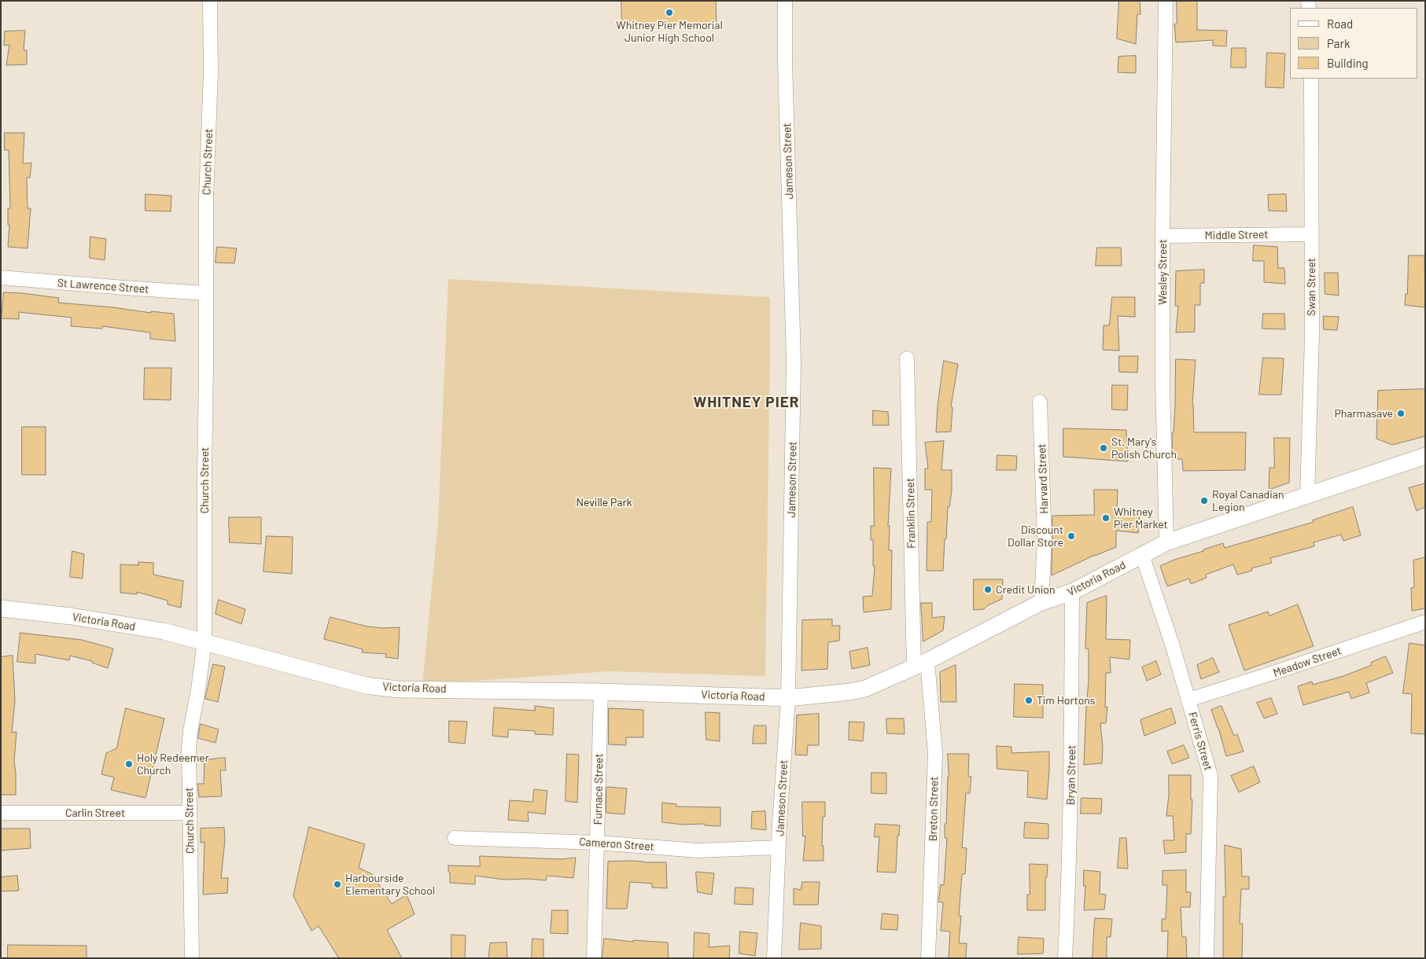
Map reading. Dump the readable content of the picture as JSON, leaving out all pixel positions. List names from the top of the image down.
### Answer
{
  "streets": {
    "main road": ["Victoria Road"],
    "street": [
      "Jameson Street",
      "Church Street",
      "Middle Street",
      "Wesley Street",
      "St Lawrence Street",
      "Swan Street",
      "Harvard Street",
      "Franklin Street",
      "Meadow Street",
      "Ferris Street",
      "Bryan Street",
      "Furnace Street",
      "Breton Street",
      "Carlin Street",
      "Cameron Street"
    ]
  },
  "crossings": [
    ["Jameson Street", "Victoria Road"],
    ["Jameson Street", "Cameron Street"],
    ["Church Street", "St Lawrence Street"],
    ["Church Street", "Victoria Road"],
    ["Church Street", "Carlin Street"],
    ["Middle Street", "Wesley Street"],
    ["Middle Street", "Swan Street"],
    ["Wesley Street", "Victoria Road"],
    ["Swan Street", "Victoria Road"],
    ["Harvard Street", "Victoria Road"],
    ["Franklin Street", "Victoria Road"],
    ["Franklin Street", "Breton Street"],
    ["Victoria Road", "Ferris Street"],
    ["Victoria Road", "Bryan Street"],
    ["Victoria Road", "Furnace Street"],
    ["Victoria Road", "Breton Street"],
    ["Meadow Street", "Ferris Street"],
    ["Furnace Street", "Cameron Street"]
  ],
  "districts": ["WHITNEY PIER"],
  "parks": ["Neville Park"],
  "places": [
    "Whitney Pier Memorial Junior High School",
    "Pharmasave",
    "St. Mary's Polish Church",
    "Royal Canadian Legion",
    "Whitney Pier Market",
    "Discount Dollar Store",
    "Credit Union",
    "Tim Hortons",
    "Holy Redeemer Church",
    "Harbourside Elementary School"
  ],
  "legend": ["Road", "Park", "Building"]
}
